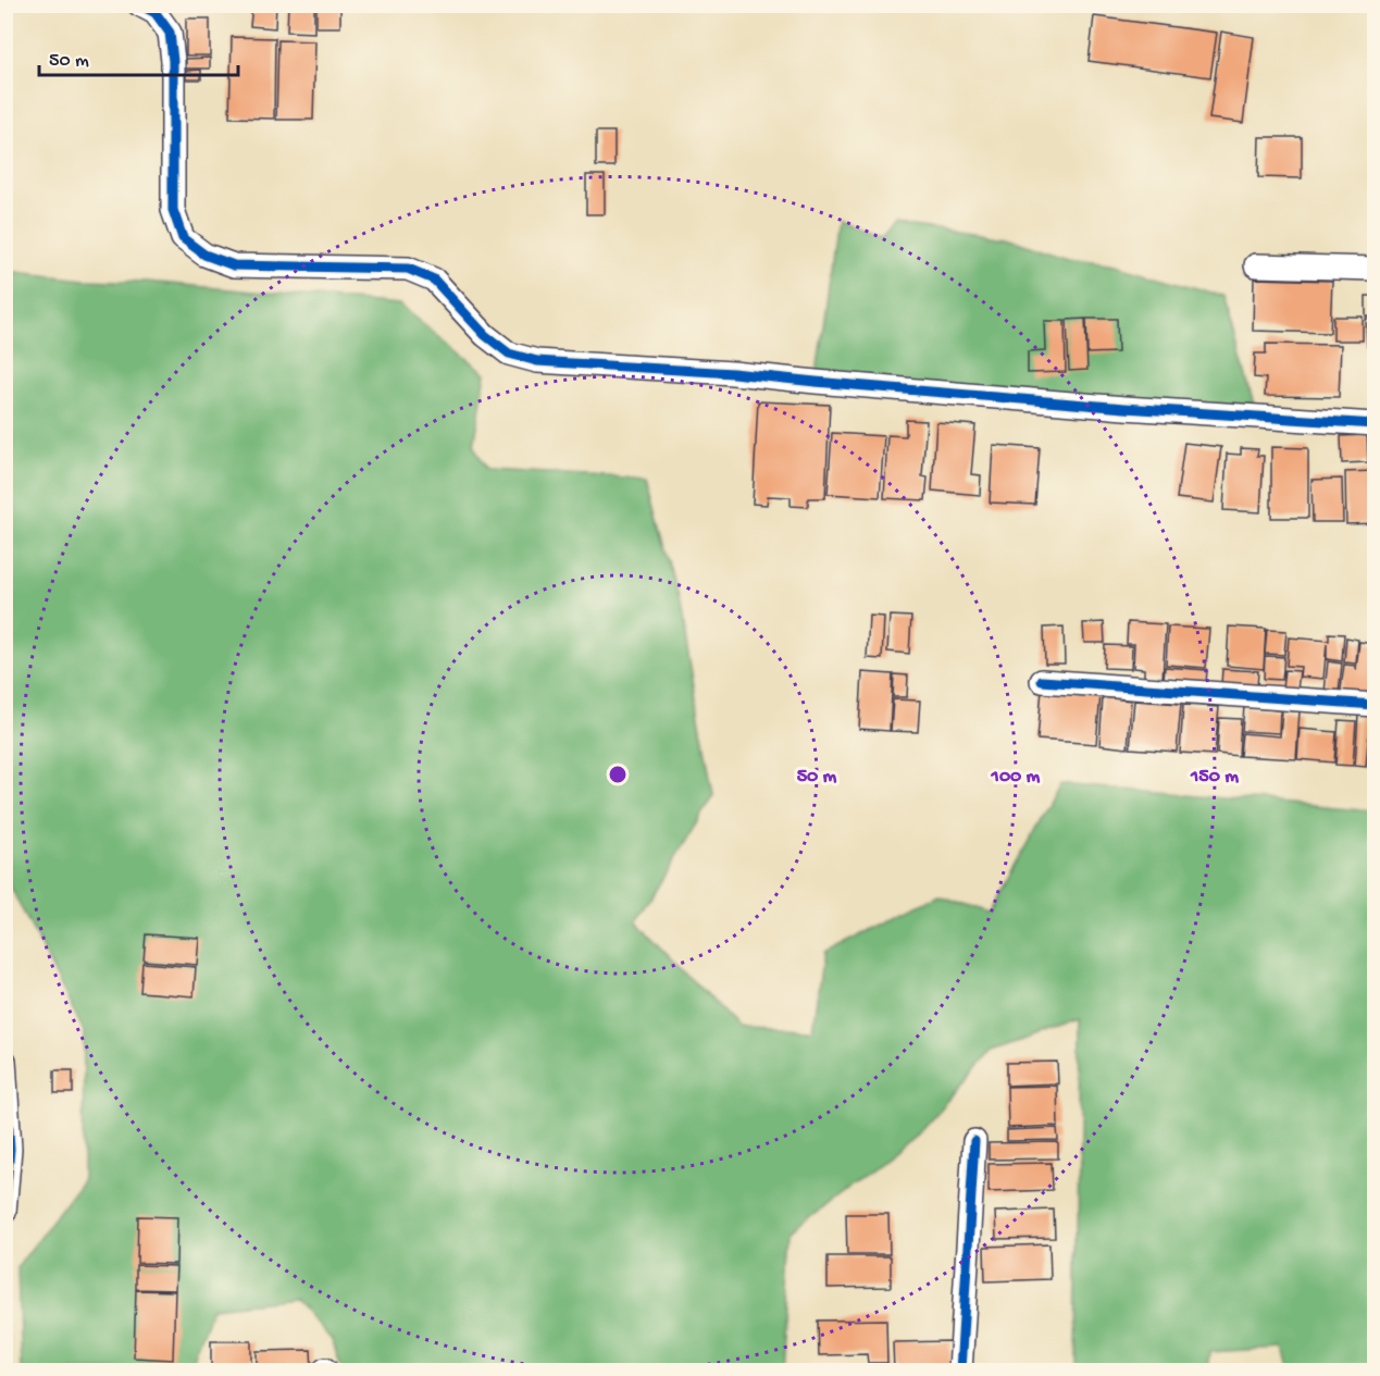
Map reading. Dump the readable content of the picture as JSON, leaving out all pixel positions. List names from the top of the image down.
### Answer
{
  "scale_bar": "50 m",
  "rings": ["50 m", "100 m", "150 m"]
}
